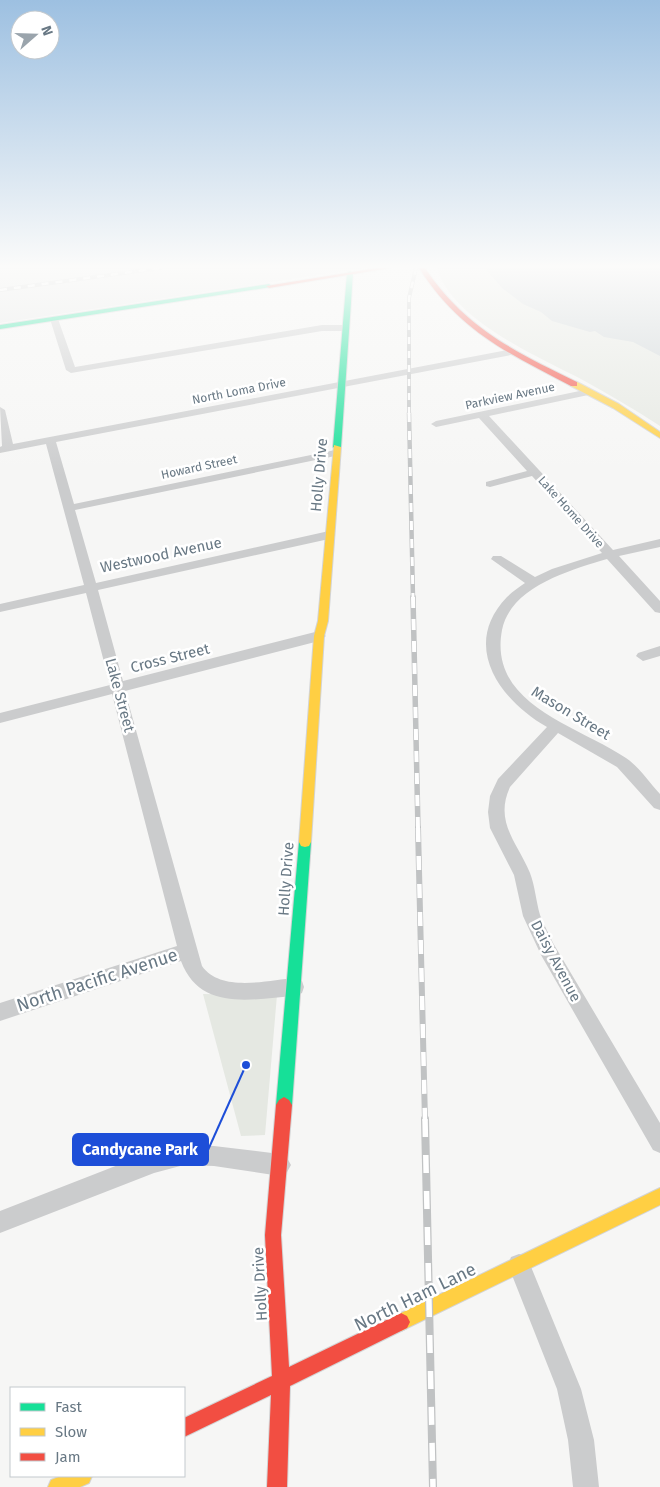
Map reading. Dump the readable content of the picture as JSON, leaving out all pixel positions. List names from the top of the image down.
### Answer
{
  "streets": {
    "street": [
      "North Loma Drive",
      "Parkview Avenue",
      "Howard Street",
      "Holly Drive",
      "Lake Home Drive",
      "Westwood Avenue",
      "Cross Street",
      "Lake Street",
      "Mason Street",
      "Daisy Avenue",
      "North Pacific Avenue",
      "North Ham Lane"
    ]
  },
  "crossings": [
    ["North Loma Drive", "Holly Drive"],
    ["North Loma Drive", "Lake Street"],
    ["Parkview Avenue", "Lake Home Drive"],
    ["Howard Street", "Holly Drive"],
    ["Howard Street", "Lake Street"],
    ["Holly Drive", "Westwood Avenue"],
    ["Holly Drive", "Cross Street"],
    ["Holly Drive", "North Pacific Avenue"],
    ["Holly Drive", "North Ham Lane"],
    ["Lake Home Drive", "Mason Street"],
    ["Westwood Avenue", "Lake Street"],
    ["Cross Street", "Lake Street"],
    ["Lake Street", "North Pacific Avenue"],
    ["Mason Street", "Daisy Avenue"]
  ],
  "places": ["Candycane Park"],
  "legend": ["Fast", "Slow", "Jam"],
  "north": "right"
}
